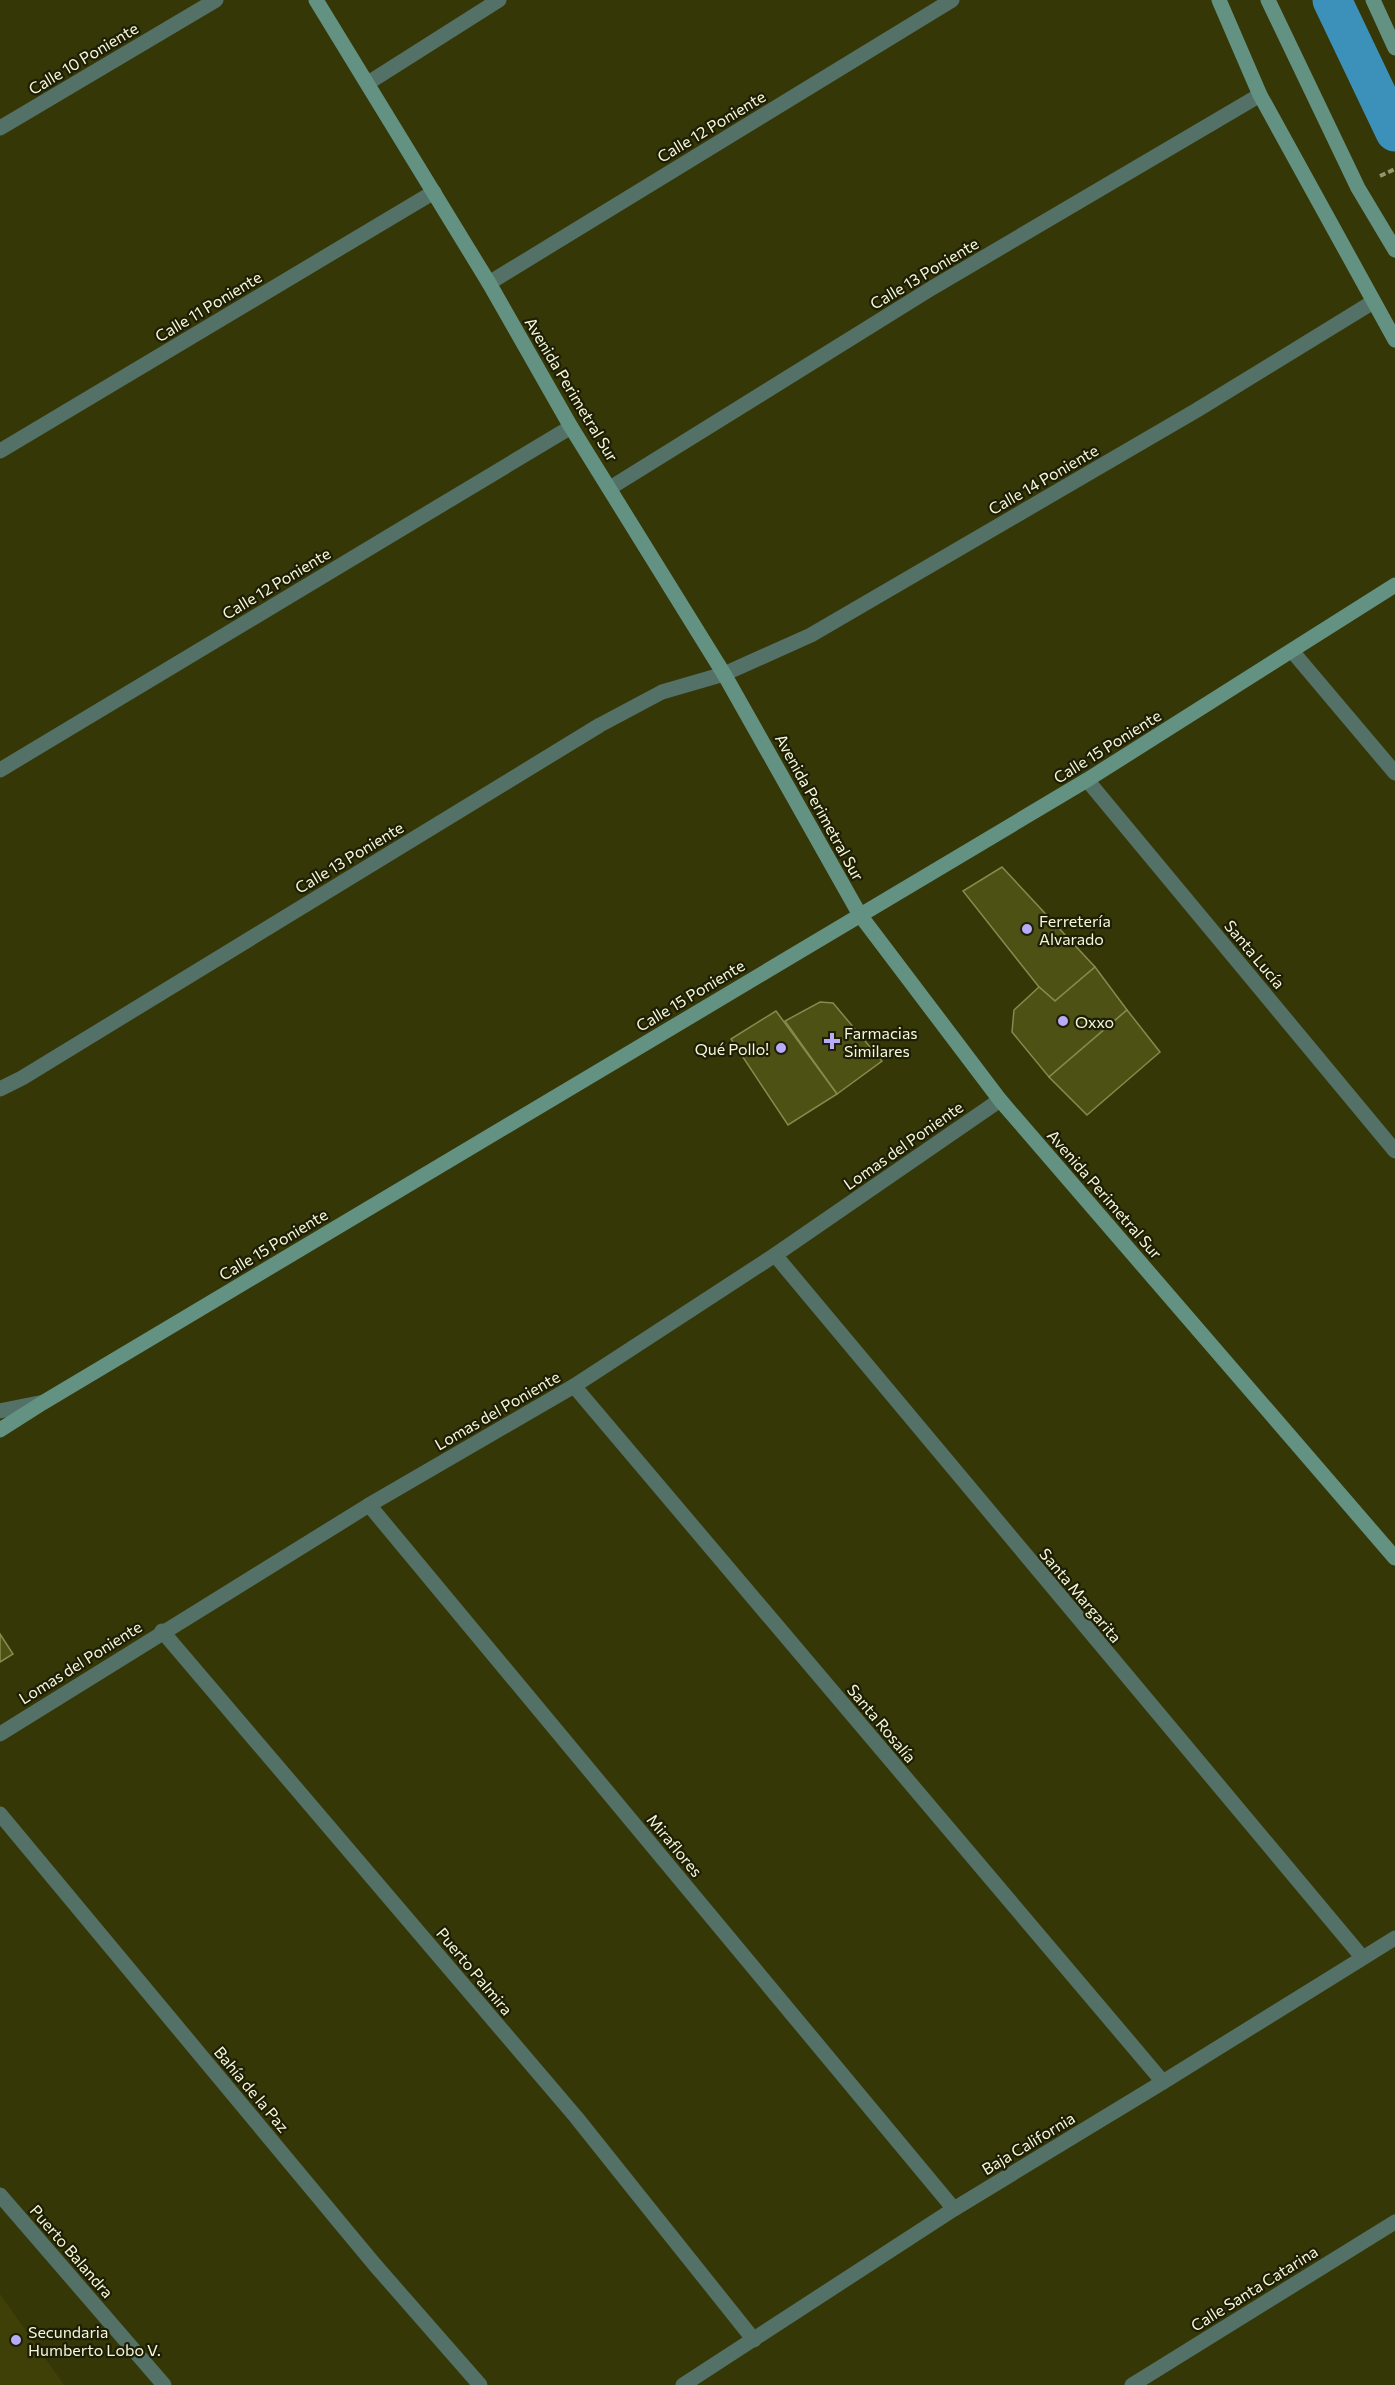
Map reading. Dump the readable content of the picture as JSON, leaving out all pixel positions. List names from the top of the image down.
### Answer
{
  "streets": {
    "street": [
      "Calle 10 Poniente",
      "Calle 12 Poniente",
      "Calle 13 Poniente",
      "Calle 11 Poniente",
      "Avenida Perimetral Sur",
      "Calle 14 Poniente",
      "Calle 15 Poniente",
      "Santa Lucía",
      "Lomas del Poniente",
      "Santa Margarita",
      "Santa Rosalía",
      "Miraflores",
      "Puerto Palmira",
      "Bahía de la Paz",
      "Baja California",
      "Puerto Balandra",
      "Calle Santa Catarina"
    ]
  },
  "crossings": [
    ["Calle 12 Poniente", "Avenida Perimetral Sur"],
    ["Calle 13 Poniente", "Avenida Perimetral Sur"],
    ["Calle 13 Poniente", "Calle 14 Poniente"],
    ["Calle 11 Poniente", "Avenida Perimetral Sur"],
    ["Avenida Perimetral Sur", "Calle 14 Poniente"],
    ["Avenida Perimetral Sur", "Calle 15 Poniente"],
    ["Avenida Perimetral Sur", "Lomas del Poniente"],
    ["Calle 15 Poniente", "Santa Lucía"],
    ["Lomas del Poniente", "Santa Margarita"],
    ["Lomas del Poniente", "Santa Rosalía"],
    ["Lomas del Poniente", "Miraflores"],
    ["Lomas del Poniente", "Puerto Palmira"],
    ["Santa Margarita", "Baja California"],
    ["Santa Rosalía", "Baja California"],
    ["Miraflores", "Baja California"],
    ["Puerto Palmira", "Baja California"]
  ],
  "places": {
    "other": [
      "Ferretería Alvarado",
      "Oxxo",
      "Qué Pollo!",
      "Secundaria Humberto Lobo V."
    ],
    "health": ["Farmacias Similares"]
  }
}
